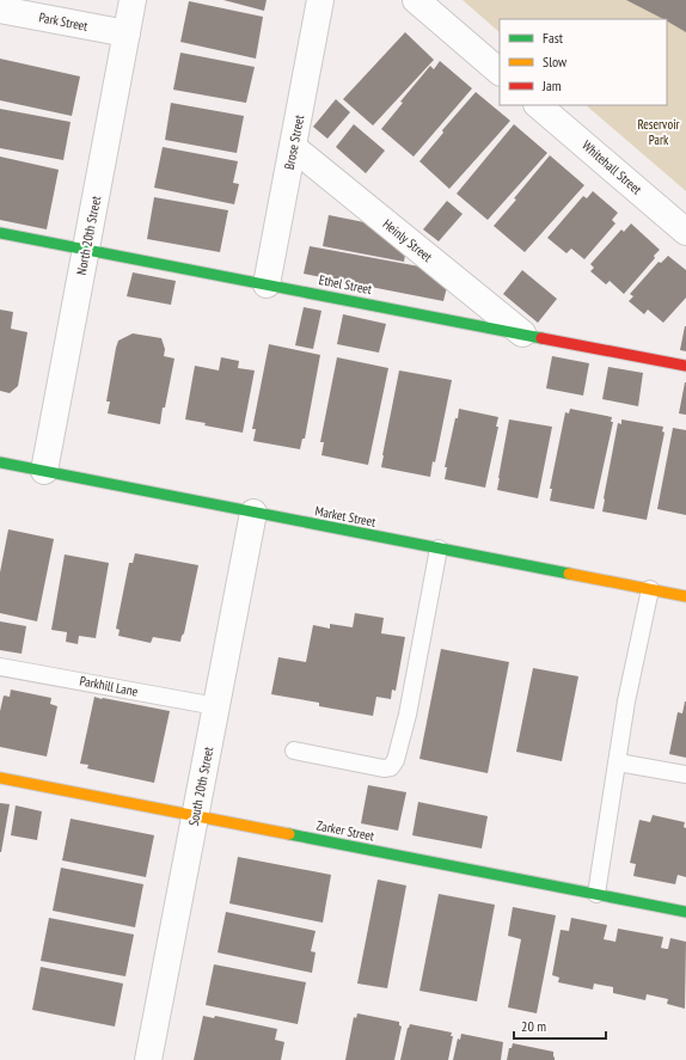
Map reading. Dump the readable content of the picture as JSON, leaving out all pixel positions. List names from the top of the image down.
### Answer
{
  "streets": {
    "street": [
      "Park Street",
      "Brose Street",
      "Whitehall Street",
      "North 20th Street",
      "Heinly Street",
      "Ethel Street",
      "Market Street",
      "South 20th Street",
      "Zarker Street"
    ],
    "lane": ["Parkhill Lane"]
  },
  "crossings": [
    ["Park Street", "North 20th Street"],
    ["Brose Street", "Heinly Street"],
    ["Brose Street", "Ethel Street"],
    ["North 20th Street", "Ethel Street"],
    ["North 20th Street", "Market Street"],
    ["Heinly Street", "Ethel Street"],
    ["Market Street", "South 20th Street"],
    ["Parkhill Lane", "South 20th Street"],
    ["South 20th Street", "Zarker Street"]
  ],
  "parks": ["Reservoir Park"],
  "legend": ["Fast", "Slow", "Jam"],
  "scale_bar": "20 m"
}
